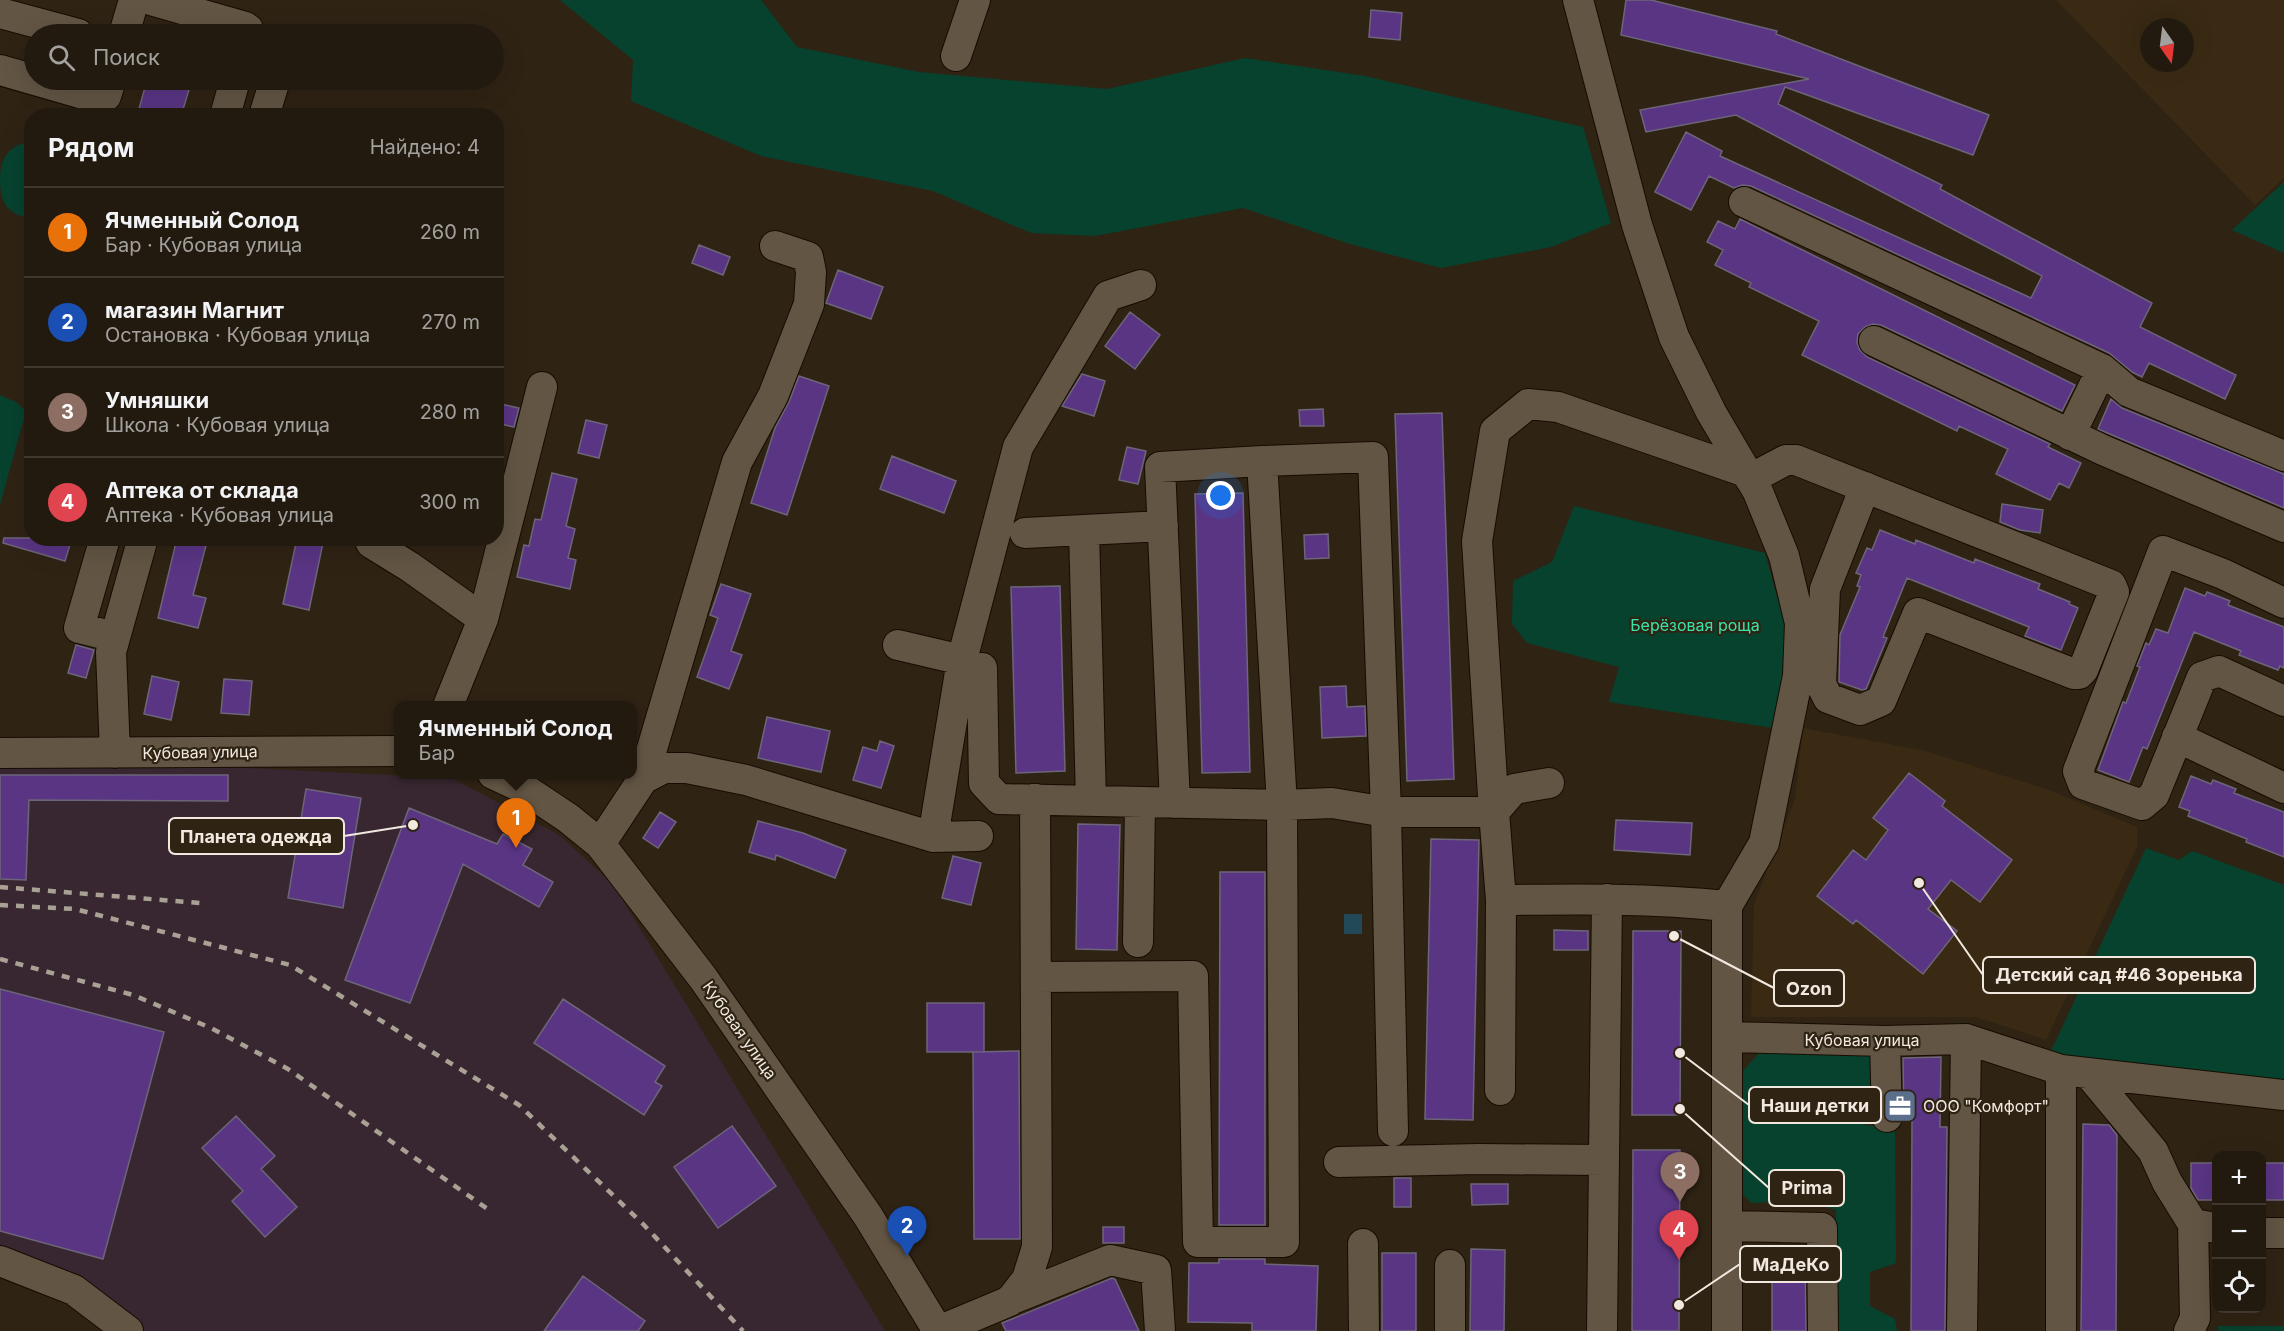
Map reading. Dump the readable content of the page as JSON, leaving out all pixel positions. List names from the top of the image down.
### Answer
{
  "streets": {
    "street": ["Кубовая улица"]
  },
  "parks": ["Берёзовая роща"],
  "places": {
    "other": [
      "Планета одежда",
      "Детский сад #46 Зоренька",
      "Ozon",
      "Наши детки",
      "Prima",
      "МаДеКо"
    ],
    "office": ["ООО \"Комфорт\""]
  },
  "north": "bottom",
  "page": {
    "search": "Поиск",
    "heading": ["Рядом", "Найдено: 4"],
    "list": [
      {
        "mark": "1",
        "name": "Ячменный Солод",
        "note": "Бар · Кубовая улица",
        "value": "260 m"
      },
      {
        "mark": "2",
        "name": "магазин Магнит",
        "note": "Остановка · Кубовая улица",
        "value": "270 m"
      },
      {
        "mark": "3",
        "name": "Умняшки",
        "note": "Школа · Кубовая улица",
        "value": "280 m"
      },
      {
        "mark": "4",
        "name": "Аптека от склада",
        "note": "Аптека · Кубовая улица",
        "value": "300 m"
      }
    ],
    "popup": ["Ячменный Солод", "Бар"],
    "pins": [
      "1",
      "3",
      "2",
      "4"
    ],
    "map_buttons": ["+", "−"]
  }
}
